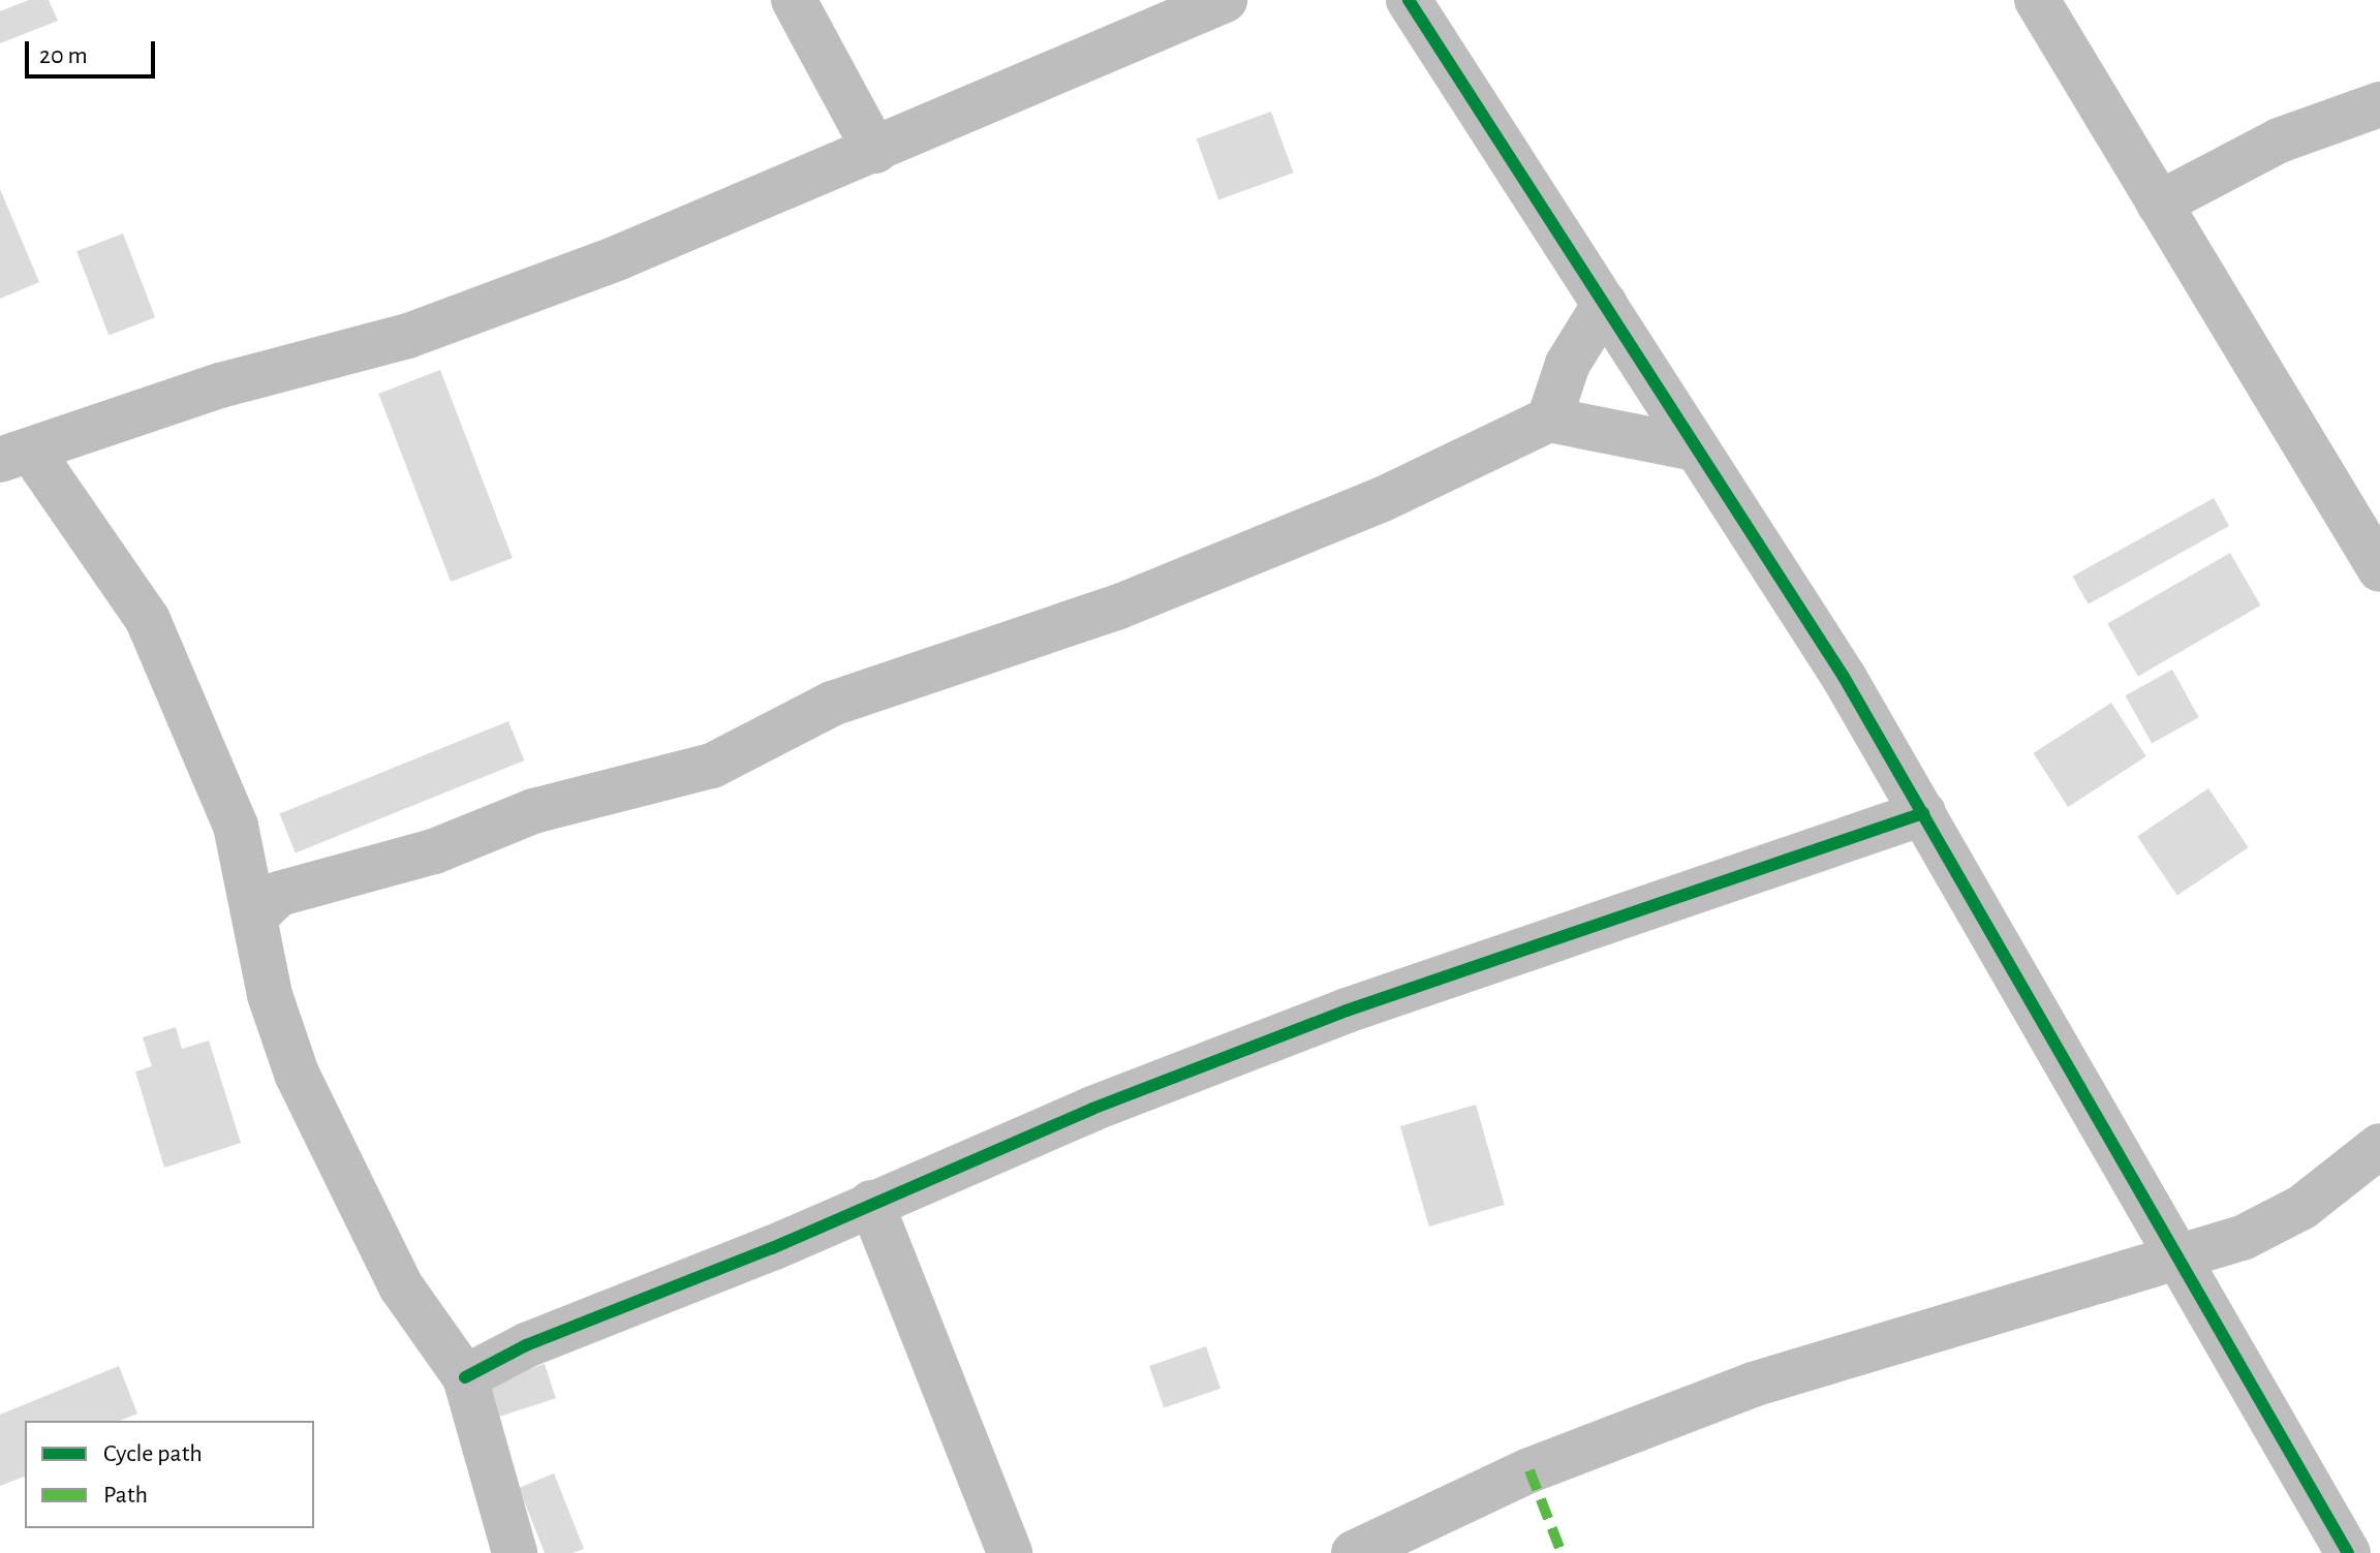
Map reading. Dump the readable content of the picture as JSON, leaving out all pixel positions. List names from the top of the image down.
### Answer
{
  "legend": ["Cycle path", "Path"],
  "scale_bar": "20 m"
}
